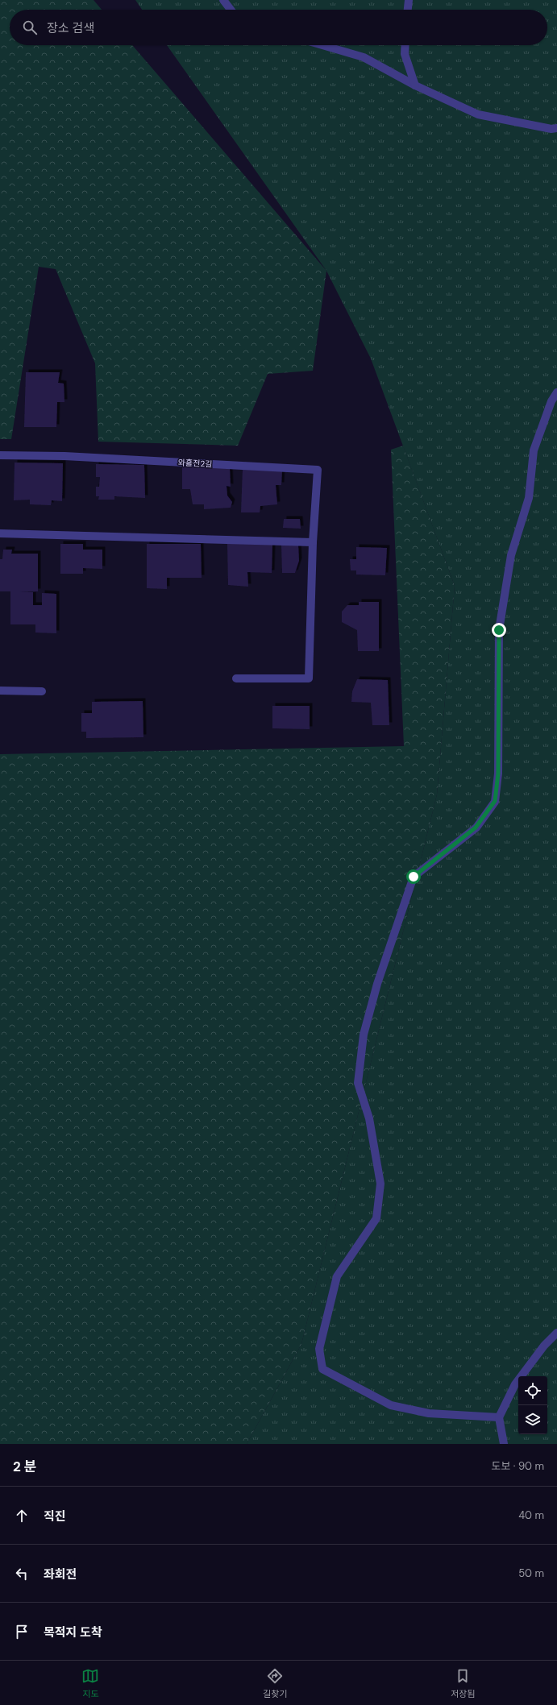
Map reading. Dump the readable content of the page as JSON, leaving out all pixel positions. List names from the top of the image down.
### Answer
{
  "streets": {
    "street": ["와흘전2길"]
  },
  "page": {
    "search": "장소 검색",
    "heading": ["2 분", "도보 · 90 m"],
    "list": [
      ["직진", "40 m"],
      ["좌회전", "50 m"],
      "목적지 도착"
    ],
    "nav": ["지도", "길찾기", "저장됨"]
  }
}
